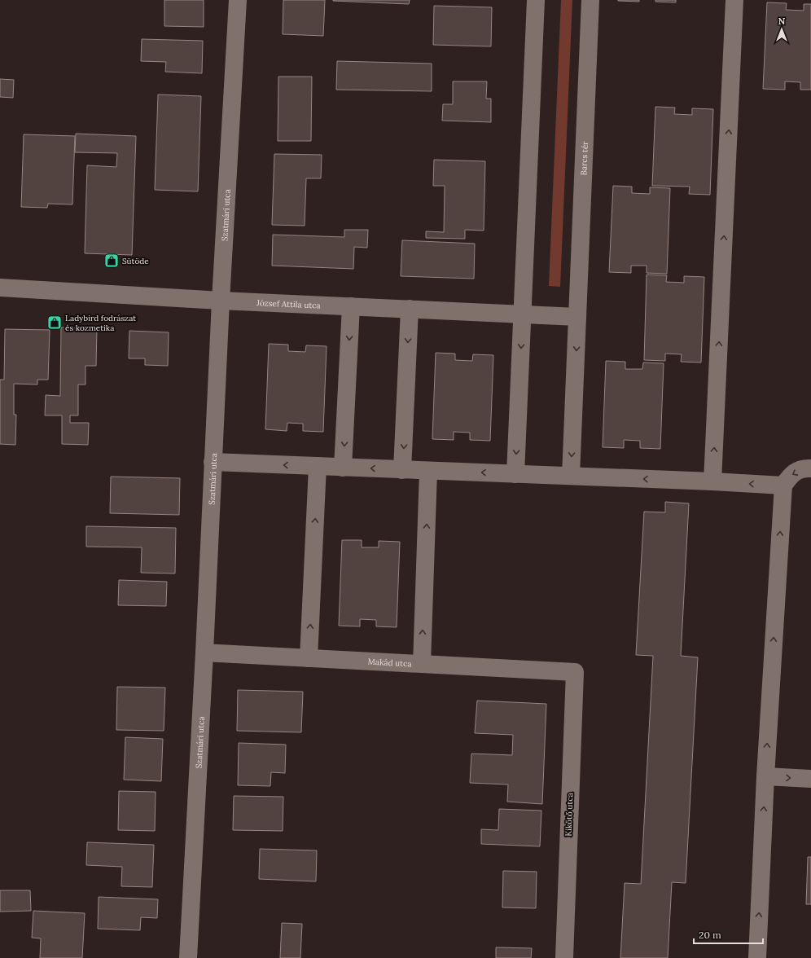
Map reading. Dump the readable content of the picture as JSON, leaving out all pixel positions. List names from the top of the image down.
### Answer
{
  "streets": {
    "street": [
      "Barcs tér",
      "Szatmári utca",
      "József Attila utca",
      "Makád utca",
      "Kikötő utca"
    ]
  },
  "crossings": [
    ["Barcs tér", "József Attila utca"],
    ["Szatmári utca", "József Attila utca"],
    ["Szatmári utca", "Makád utca"],
    ["Makád utca", "Kikötő utca"]
  ],
  "places": {
    "shop": ["Sütöde", "Ladybird fodrászat és kozmetika"]
  },
  "scale_bar": "20 m",
  "north": "top"
}
